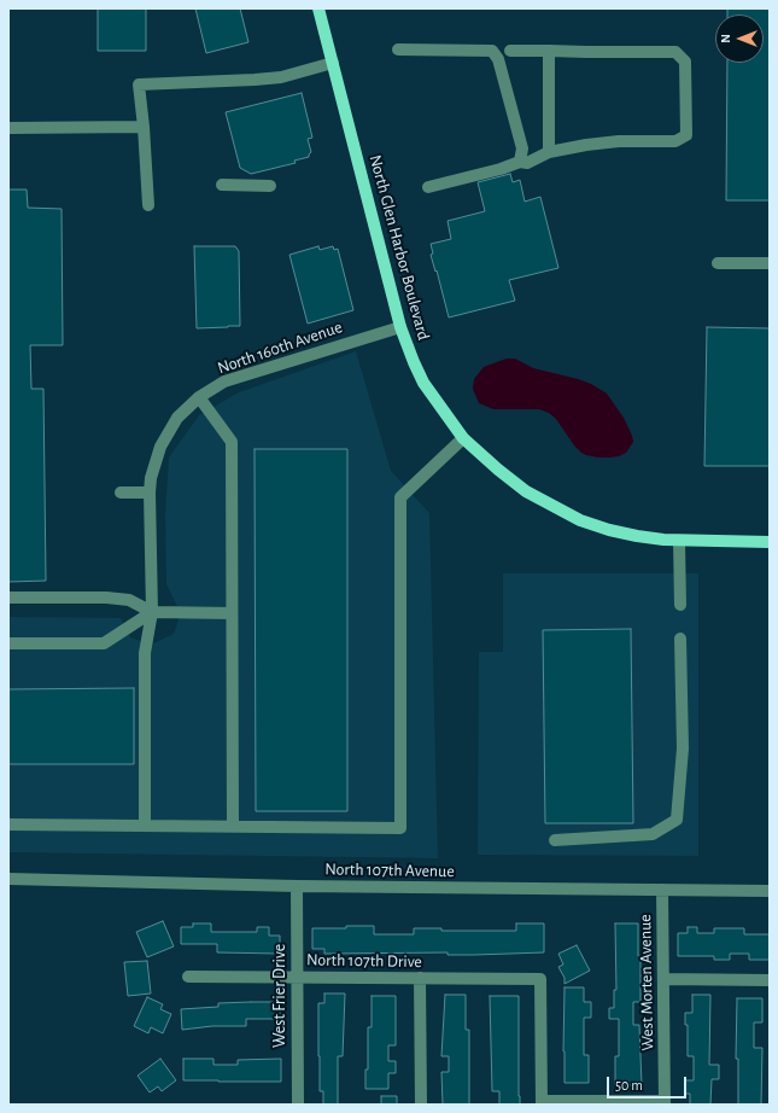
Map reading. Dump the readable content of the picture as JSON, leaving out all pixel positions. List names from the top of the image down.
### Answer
{
  "streets": {
    "main road": ["North Glen Harbor Boulevard"],
    "street": [
      "North 160th Avenue",
      "North 107th Avenue",
      "North 107th Drive",
      "West Morten Avenue",
      "West Frier Drive"
    ]
  },
  "crossings": [
    ["North Glen Harbor Boulevard", "North 160th Avenue"],
    ["North 107th Avenue", "West Morten Avenue"],
    ["North 107th Avenue", "West Frier Drive"],
    ["North 107th Drive", "West Frier Drive"]
  ],
  "scale_bar": "50 m",
  "north": "left"
}
